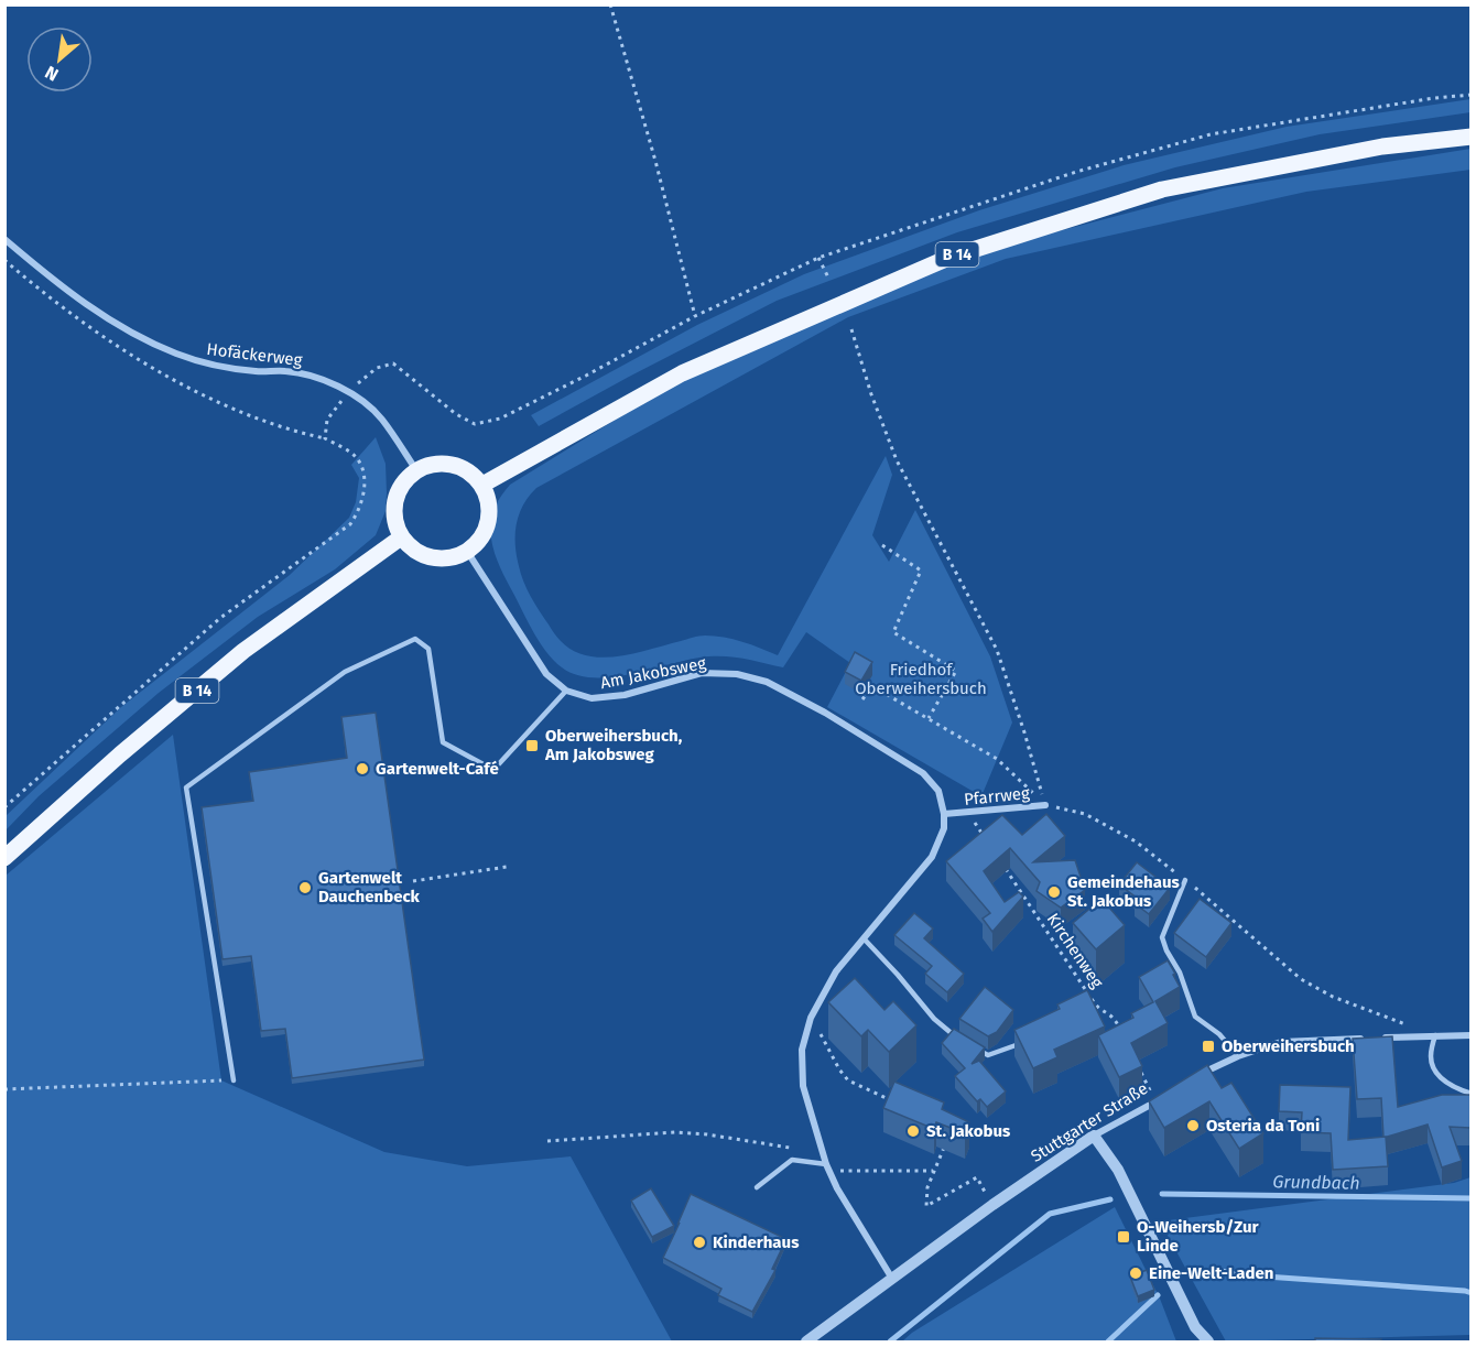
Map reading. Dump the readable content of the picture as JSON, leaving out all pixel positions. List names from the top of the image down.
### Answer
{
  "streets": {
    "main road": ["B 14"],
    "street": [
      "Hofäckerweg",
      "Am Jakobsweg",
      "Pfarrweg",
      "Stuttgarter Straße"
    ],
    "path": ["Kirchenweg"]
  },
  "crossings": [
    ["B 14", "Hofäckerweg"],
    ["Am Jakobsweg", "Pfarrweg"],
    ["Pfarrweg", "Stuttgarter Straße"]
  ],
  "water": ["Grundbach"],
  "parks": ["Friedhof Oberweihersbuch"],
  "places": {
    "transit": ["Oberweihersbuch, Am Jakobsweg", "Oberweihersbuch", "O-Weihersb/Zur Linde"],
    "other": [
      "Gartenwelt-Café",
      "Gartenwelt Dauchenbeck",
      "Gemeindehaus St. Jakobus",
      "Osteria da Toni",
      "St. Jakobus",
      "Kinderhaus",
      "Eine-Welt-Laden"
    ]
  },
  "north": "bottom left"
}
